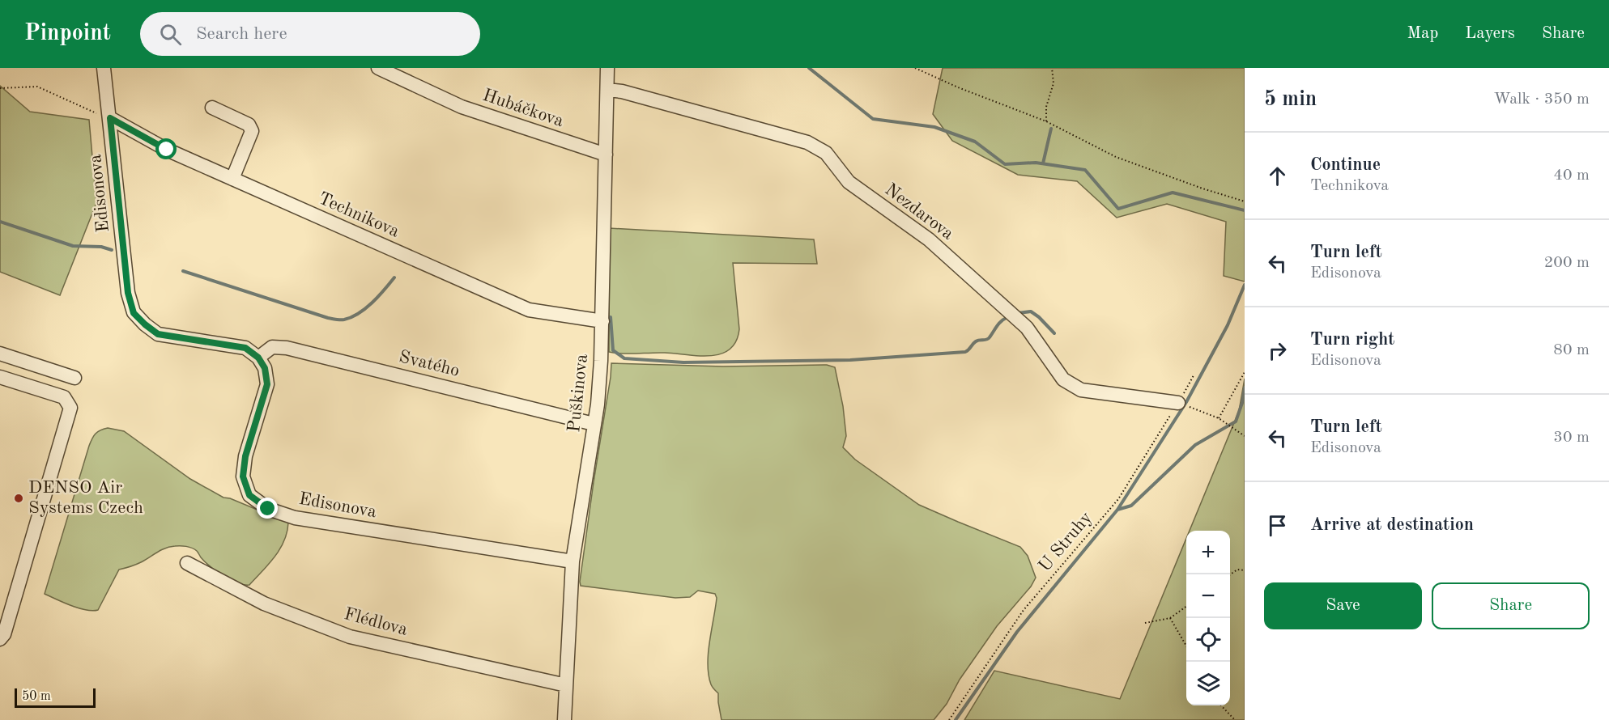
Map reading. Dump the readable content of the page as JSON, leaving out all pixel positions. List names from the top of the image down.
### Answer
{
  "streets": {
    "street": [
      "Hubáčkova",
      "Edisonova",
      "Nezdarova",
      "Technikova",
      "Svatého",
      "Puškinova",
      "Flédlova"
    ],
    "path": ["U Struhy"]
  },
  "crossings": [
    ["Hubáčkova", "Puškinova"],
    ["Edisonova", "Technikova"],
    ["Edisonova", "Svatého"],
    ["Edisonova", "Puškinova"],
    ["Nezdarova", "Puškinova"],
    ["Nezdarova", "U Struhy"],
    ["Technikova", "Puškinova"],
    ["Svatého", "Puškinova"],
    ["Puškinova", "Flédlova"]
  ],
  "places": ["DENSO Air Systems Czech"],
  "scale_bar": "50 m",
  "page": {
    "header": "Pinpoint",
    "search": "Search here",
    "nav": ["Map", "Layers", "Share"],
    "heading": ["5 min", "Walk · 350 m"],
    "list": [
      ["Continue", "Technikova", "40 m"],
      ["Turn left", "Edisonova", "200 m"],
      ["Turn right", "Edisonova", "80 m"],
      ["Turn left", "Edisonova", "30 m"],
      "Arrive at destination"
    ],
    "map_buttons": ["+", "−"],
    "buttons": ["Save", "Share"],
    "scale": "50 m"
  }
}
